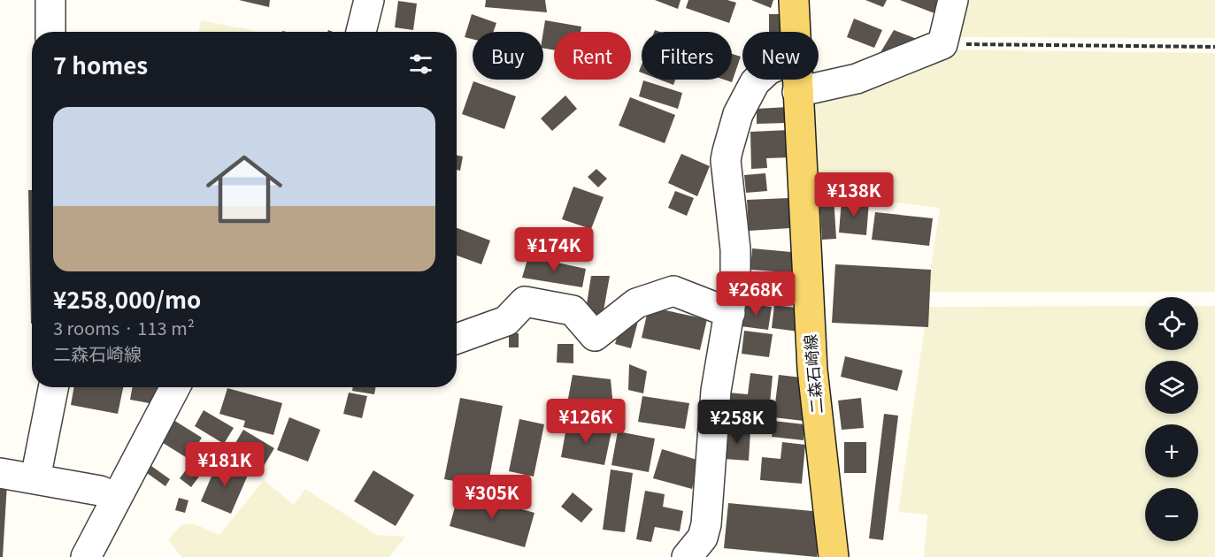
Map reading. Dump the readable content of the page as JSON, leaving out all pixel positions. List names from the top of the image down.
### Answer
{
  "streets": {
    "main road": ["二森石崎線"]
  },
  "page": {
    "chip": [
      "Buy",
      "Rent",
      "Filters",
      "New"
    ],
    "heading": "7 homes",
    "list": [
      {
        "name": "¥258,000/mo",
        "note": "3 rooms · 113 m² · 二森石崎線"
      }
    ],
    "price": [
      "¥138K",
      "¥174K",
      "¥268K",
      "¥126K",
      "¥258K",
      "¥181K",
      "¥305K"
    ],
    "map_buttons": ["+", "−"]
  }
}
